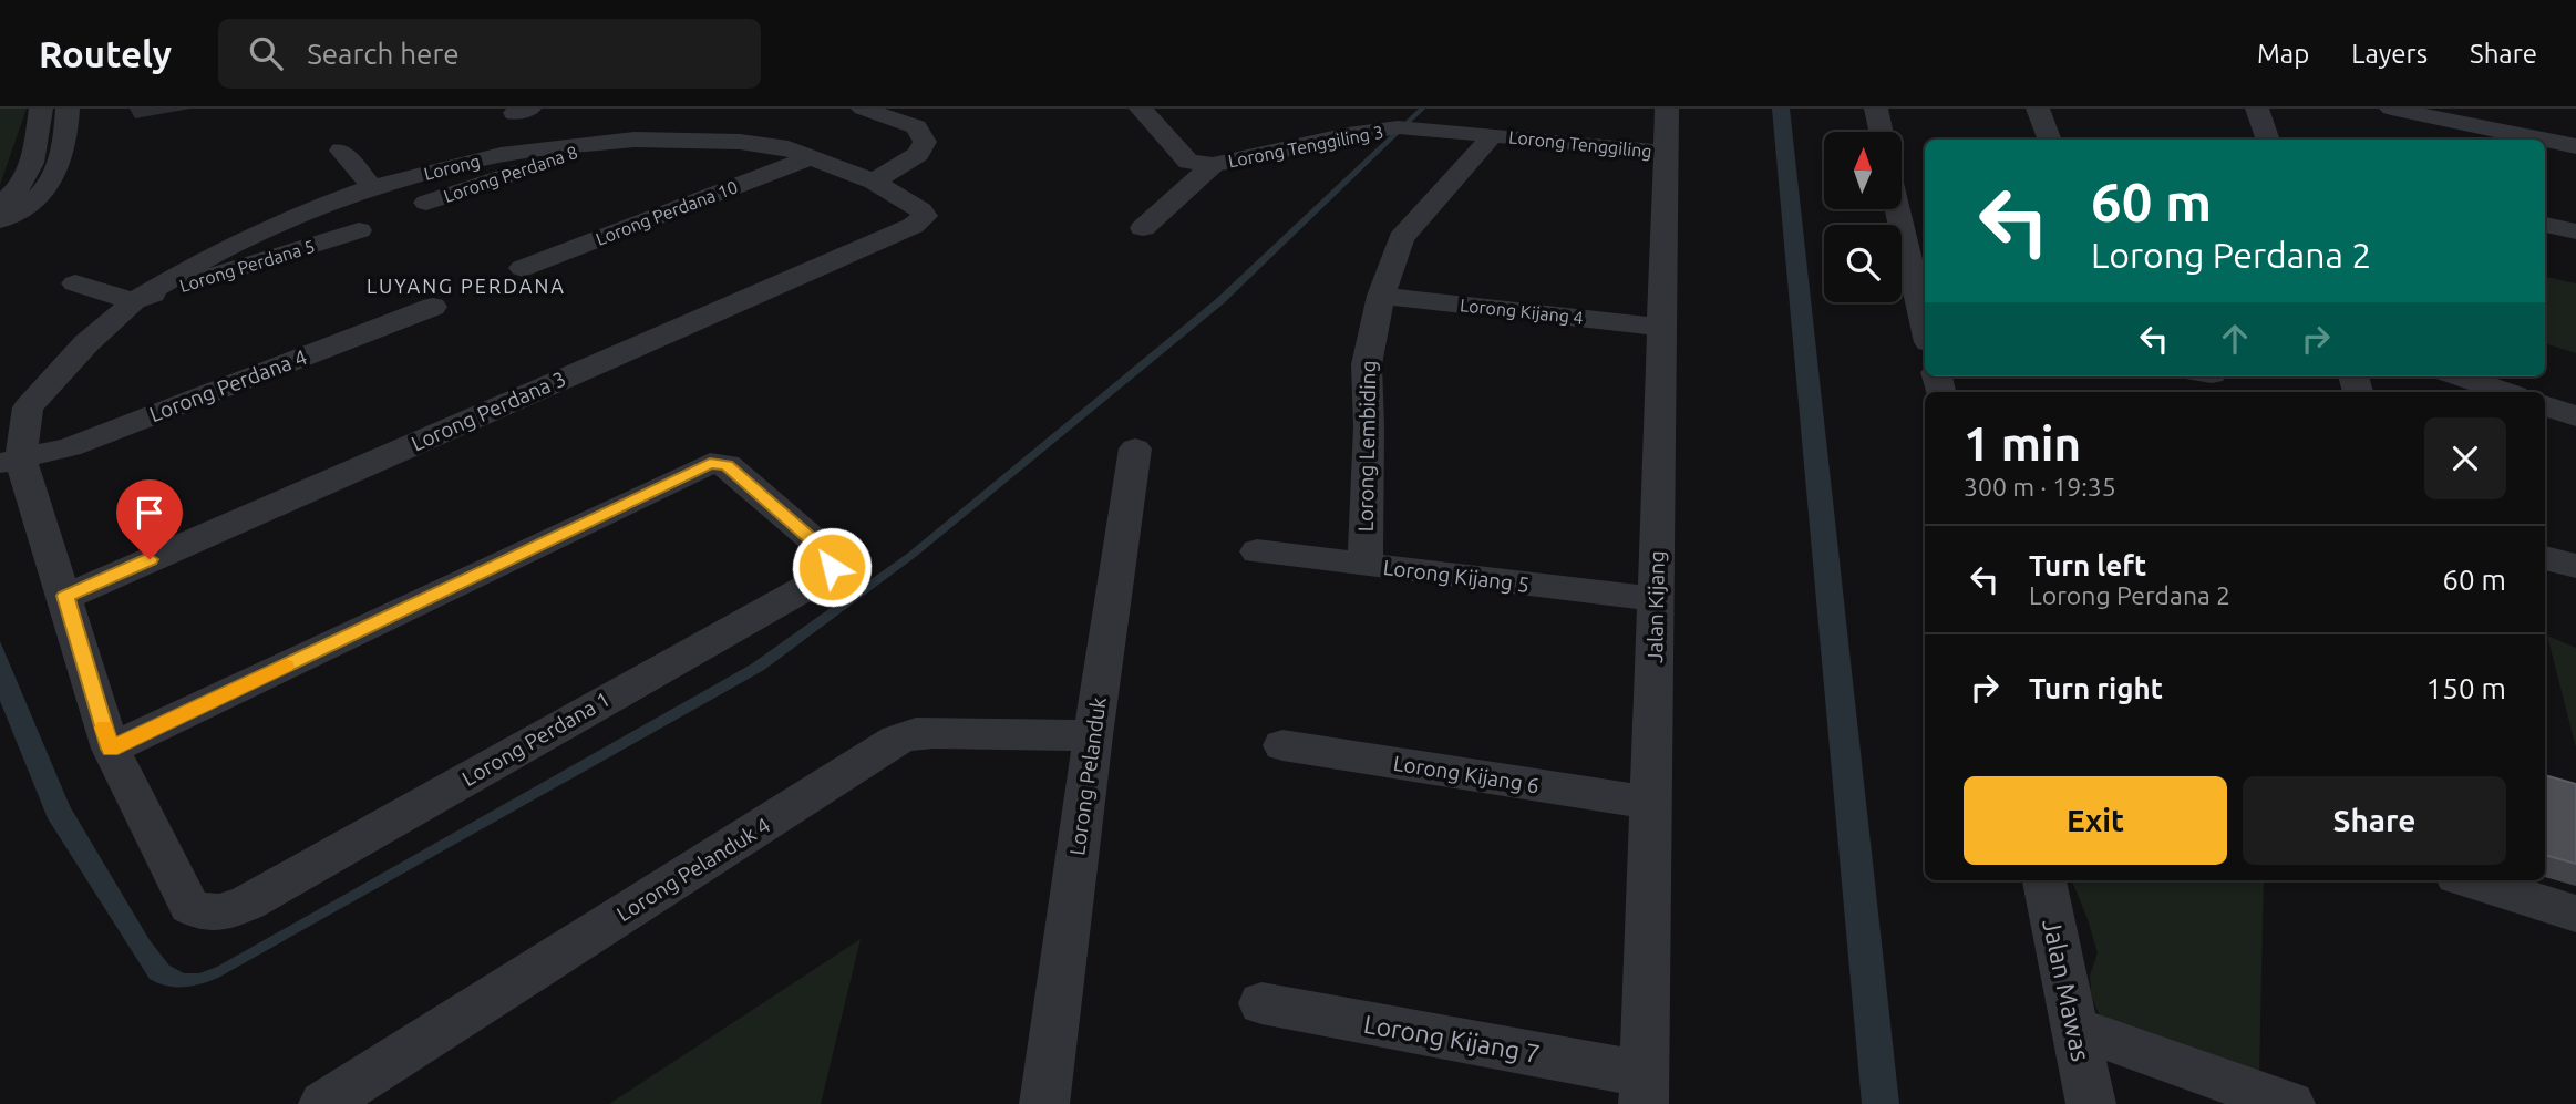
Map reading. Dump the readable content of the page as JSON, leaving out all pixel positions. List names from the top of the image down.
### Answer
{
  "streets": {
    "street": [
      "Lorong Tenggiling",
      "Lorong Tenggiling 3",
      "Lorong",
      "Lorong Perdana 8",
      "Lorong Perdana 10",
      "Lorong Perdana 5",
      "Lorong Kijang 4",
      "Lorong Perdana 4",
      "Lorong Perdana 3",
      "Lorong Lembiding",
      "Lorong Kijang 5",
      "Jalan Kijang",
      "Lorong Perdana 1",
      "Lorong Kijang 6",
      "Lorong Pelanduk",
      "Lorong Pelanduk 4",
      "Jalan Mawas",
      "Lorong Kijang 7"
    ]
  },
  "crossings": [
    ["Lorong Tenggiling", "Lorong Tenggiling 3"],
    ["Lorong Tenggiling", "Lorong Lembiding"],
    ["Lorong Tenggiling", "Jalan Kijang"],
    ["Lorong Tenggiling 3", "Lorong Lembiding"],
    ["Lorong", "Lorong Perdana 8"],
    ["Lorong", "Lorong Perdana 10"],
    ["Lorong", "Lorong Perdana 5"],
    ["Lorong", "Lorong Perdana 3"],
    ["Lorong Kijang 4", "Lorong Lembiding"],
    ["Lorong Kijang 4", "Jalan Kijang"],
    ["Lorong Lembiding", "Lorong Kijang 5"],
    ["Lorong Kijang 5", "Jalan Kijang"],
    ["Jalan Kijang", "Lorong Kijang 6"],
    ["Jalan Kijang", "Lorong Kijang 7"],
    ["Lorong Pelanduk", "Lorong Pelanduk 4"]
  ],
  "districts": ["LUYANG PERDANA"],
  "north": "top",
  "page": {
    "header": "Routely",
    "search": "Search here",
    "nav": ["Map", "Layers", "Share"],
    "turn": ["60 m", "Lorong Perdana 2"],
    "heading": ["1 min", "300 m · 19:35"],
    "list": [
      {
        "name": "Turn left",
        "note": "Lorong Perdana 2",
        "value": "60 m"
      },
      {
        "name": "Turn right",
        "value": "150 m"
      }
    ],
    "buttons": ["Exit", "Share"]
  }
}
